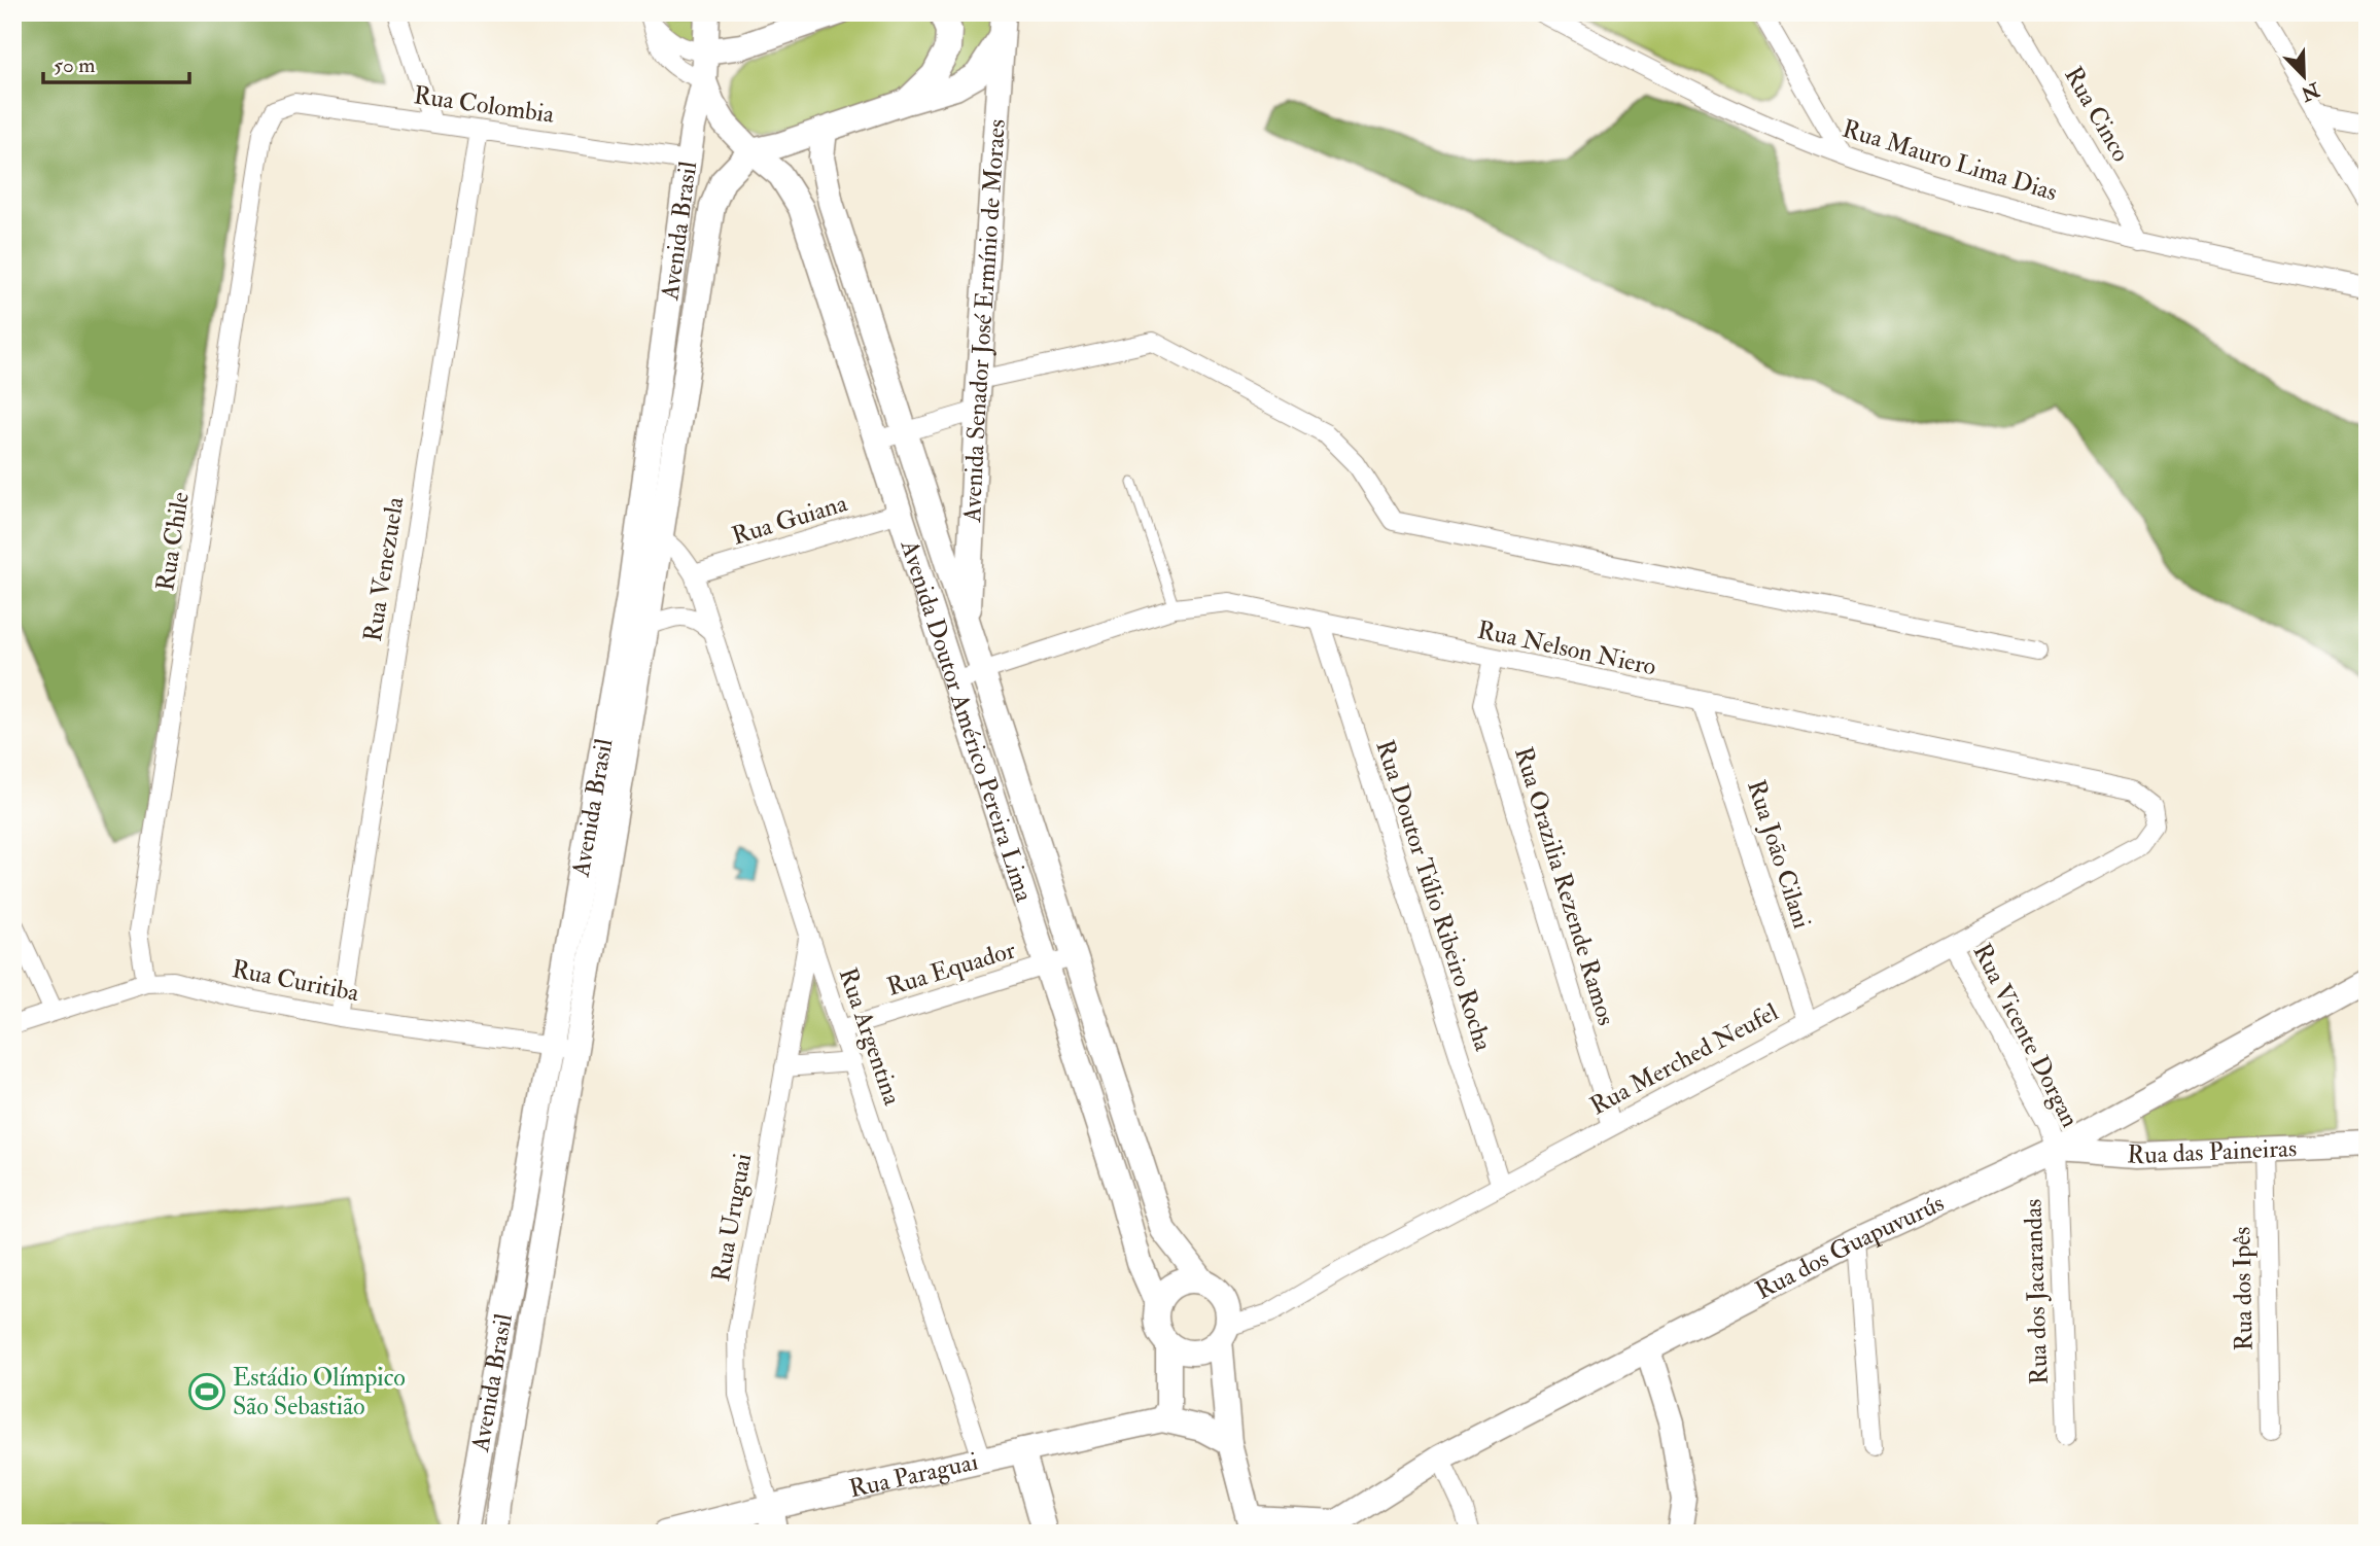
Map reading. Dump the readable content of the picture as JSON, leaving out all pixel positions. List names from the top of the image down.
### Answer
{
  "streets": {
    "main road": [
      "Avenida Brasil",
      "Avenida Senador José Ermínio de Moraes",
      "Avenida Doutor Américo Pereira Lima",
      "Rua das Paineiras",
      "Rua dos Guapuvurús",
      "Rua Paraguai"
    ],
    "street": [
      "Rua Colombia",
      "Rua Cinco",
      "Rua Mauro Lima Dias",
      "Rua Guiana",
      "Rua Chile",
      "Rua Venezuela",
      "Rua Nelson Niero",
      "Rua João Cilani",
      "Rua Orazilia Rezende Ramos",
      "Rua Doutor Túlio Ribeiro Rocha",
      "Rua Equador",
      "Rua Curitiba",
      "Rua Vicente Dorgan",
      "Rua Argentina",
      "Rua Merched Neufel",
      "Rua Uruguai",
      "Rua dos Ipês",
      "Rua dos Jacarandas"
    ]
  },
  "crossings": [
    ["Rua Colombia", "Avenida Brasil"],
    ["Rua Colombia", "Rua Chile"],
    ["Rua Colombia", "Rua Venezuela"],
    ["Rua Cinco", "Rua Mauro Lima Dias"],
    ["Avenida Brasil", "Avenida Doutor Américo Pereira Lima"],
    ["Avenida Brasil", "Rua Curitiba"],
    ["Avenida Brasil", "Rua Argentina"],
    ["Avenida Senador José Ermínio de Moraes", "Avenida Doutor Américo Pereira Lima"],
    ["Rua Guiana", "Avenida Doutor Américo Pereira Lima"],
    ["Rua Guiana", "Rua Argentina"],
    ["Rua Chile", "Rua Curitiba"],
    ["Rua Venezuela", "Rua Curitiba"],
    ["Rua Nelson Niero", "Avenida Doutor Américo Pereira Lima"],
    ["Rua Nelson Niero", "Rua João Cilani"],
    ["Rua Nelson Niero", "Rua Orazilia Rezende Ramos"],
    ["Rua Nelson Niero", "Rua Doutor Túlio Ribeiro Rocha"],
    ["Rua Nelson Niero", "Rua Merched Neufel"],
    ["Avenida Doutor Américo Pereira Lima", "Rua Equador"],
    ["Avenida Doutor Américo Pereira Lima", "Rua Merched Neufel"],
    ["Rua João Cilani", "Rua Merched Neufel"],
    ["Rua Orazilia Rezende Ramos", "Rua Merched Neufel"],
    ["Rua Doutor Túlio Ribeiro Rocha", "Rua Merched Neufel"],
    ["Rua Equador", "Rua Argentina"],
    ["Rua Vicente Dorgan", "Rua Merched Neufel"],
    ["Rua Vicente Dorgan", "Rua das Paineiras"],
    ["Rua Vicente Dorgan", "Rua dos Guapuvurús"],
    ["Rua Vicente Dorgan", "Rua dos Jacarandas"],
    ["Rua Argentina", "Rua Uruguai"],
    ["Rua Argentina", "Rua Paraguai"],
    ["Rua das Paineiras", "Rua dos Guapuvurús"],
    ["Rua das Paineiras", "Rua dos Ipês"],
    ["Rua das Paineiras", "Rua dos Jacarandas"],
    ["Rua Uruguai", "Rua Paraguai"],
    ["Rua dos Guapuvurús", "Rua dos Jacarandas"]
  ],
  "places": {
    "sports": ["Estádio Olímpico São Sebastião"]
  },
  "scale_bar": "50 m",
  "north": "bottom right"
}
